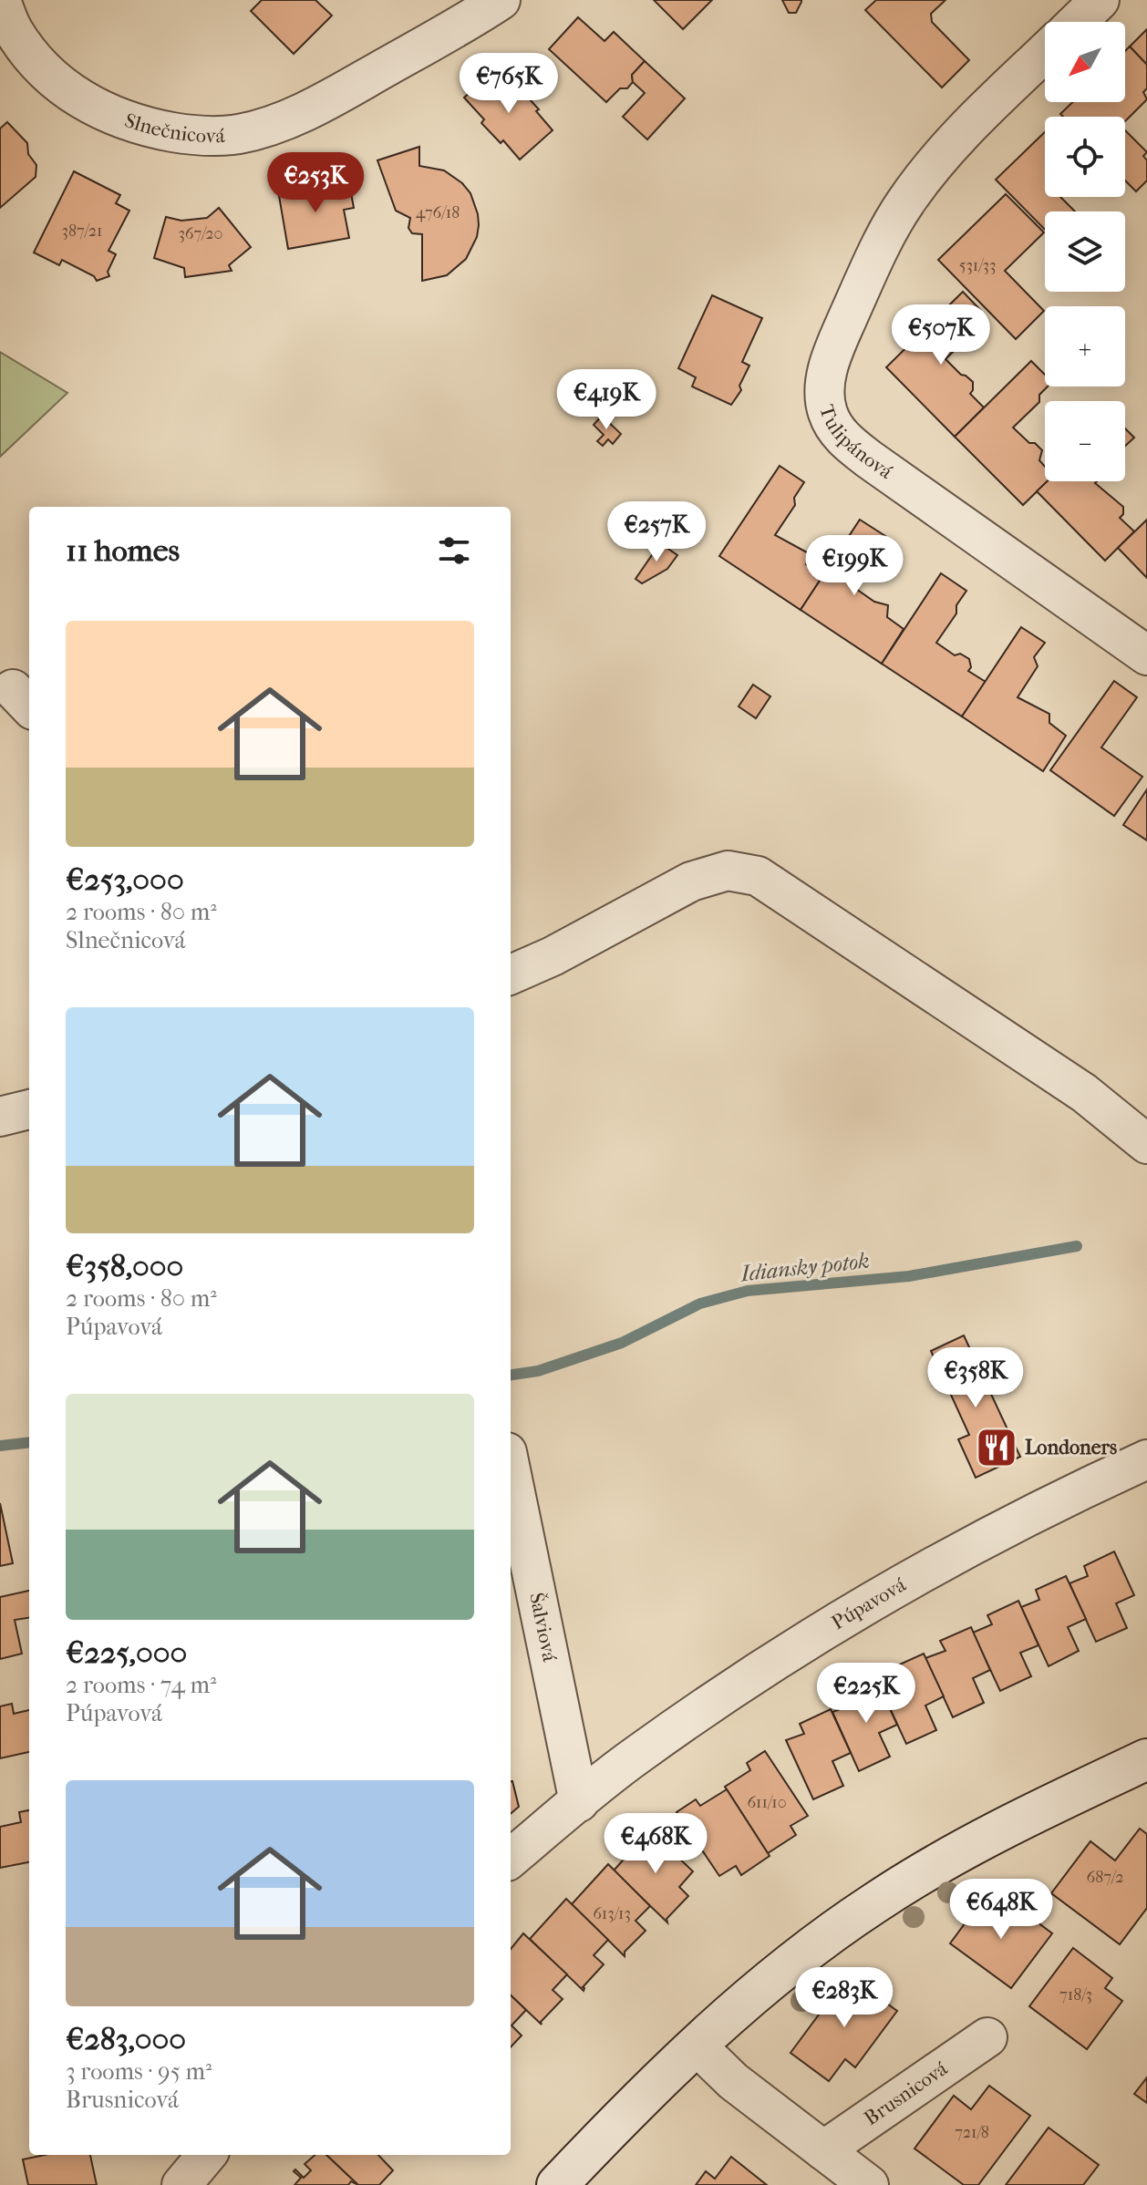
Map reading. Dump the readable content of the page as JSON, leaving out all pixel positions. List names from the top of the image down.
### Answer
{
  "streets": {
    "street": [
      "Slnečnicová",
      "Tulipánová",
      "Púpavová",
      "Šalviová",
      "Brusnicová"
    ]
  },
  "crossings": [
    ["Púpavová", "Šalviová"]
  ],
  "water": ["Idiansky potok"],
  "places": {
    "restaurant": ["Londoners"]
  },
  "house_numbers": [
    "476/18",
    "387/21",
    "367/20",
    "531/33",
    "611/10",
    "687/2",
    "613/13",
    "718/3",
    "721/8"
  ],
  "north": "bottom left",
  "page": {
    "map_buttons": ["+", "−"],
    "price": [
      "€765K",
      "€253K",
      "€507K",
      "€419K",
      "€257K",
      "€199K",
      "€358K",
      "€225K",
      "€468K",
      "€648K",
      "€283K"
    ],
    "heading": "11 homes",
    "list": [
      {
        "name": "€253,000",
        "note": "2 rooms · 80 m² · Slnečnicová"
      },
      {
        "name": "€358,000",
        "note": "2 rooms · 80 m² · Púpavová"
      },
      {
        "name": "€225,000",
        "note": "2 rooms · 74 m² · Púpavová"
      },
      {
        "name": "€283,000",
        "note": "3 rooms · 95 m² · Brusnicová"
      }
    ]
  }
}
